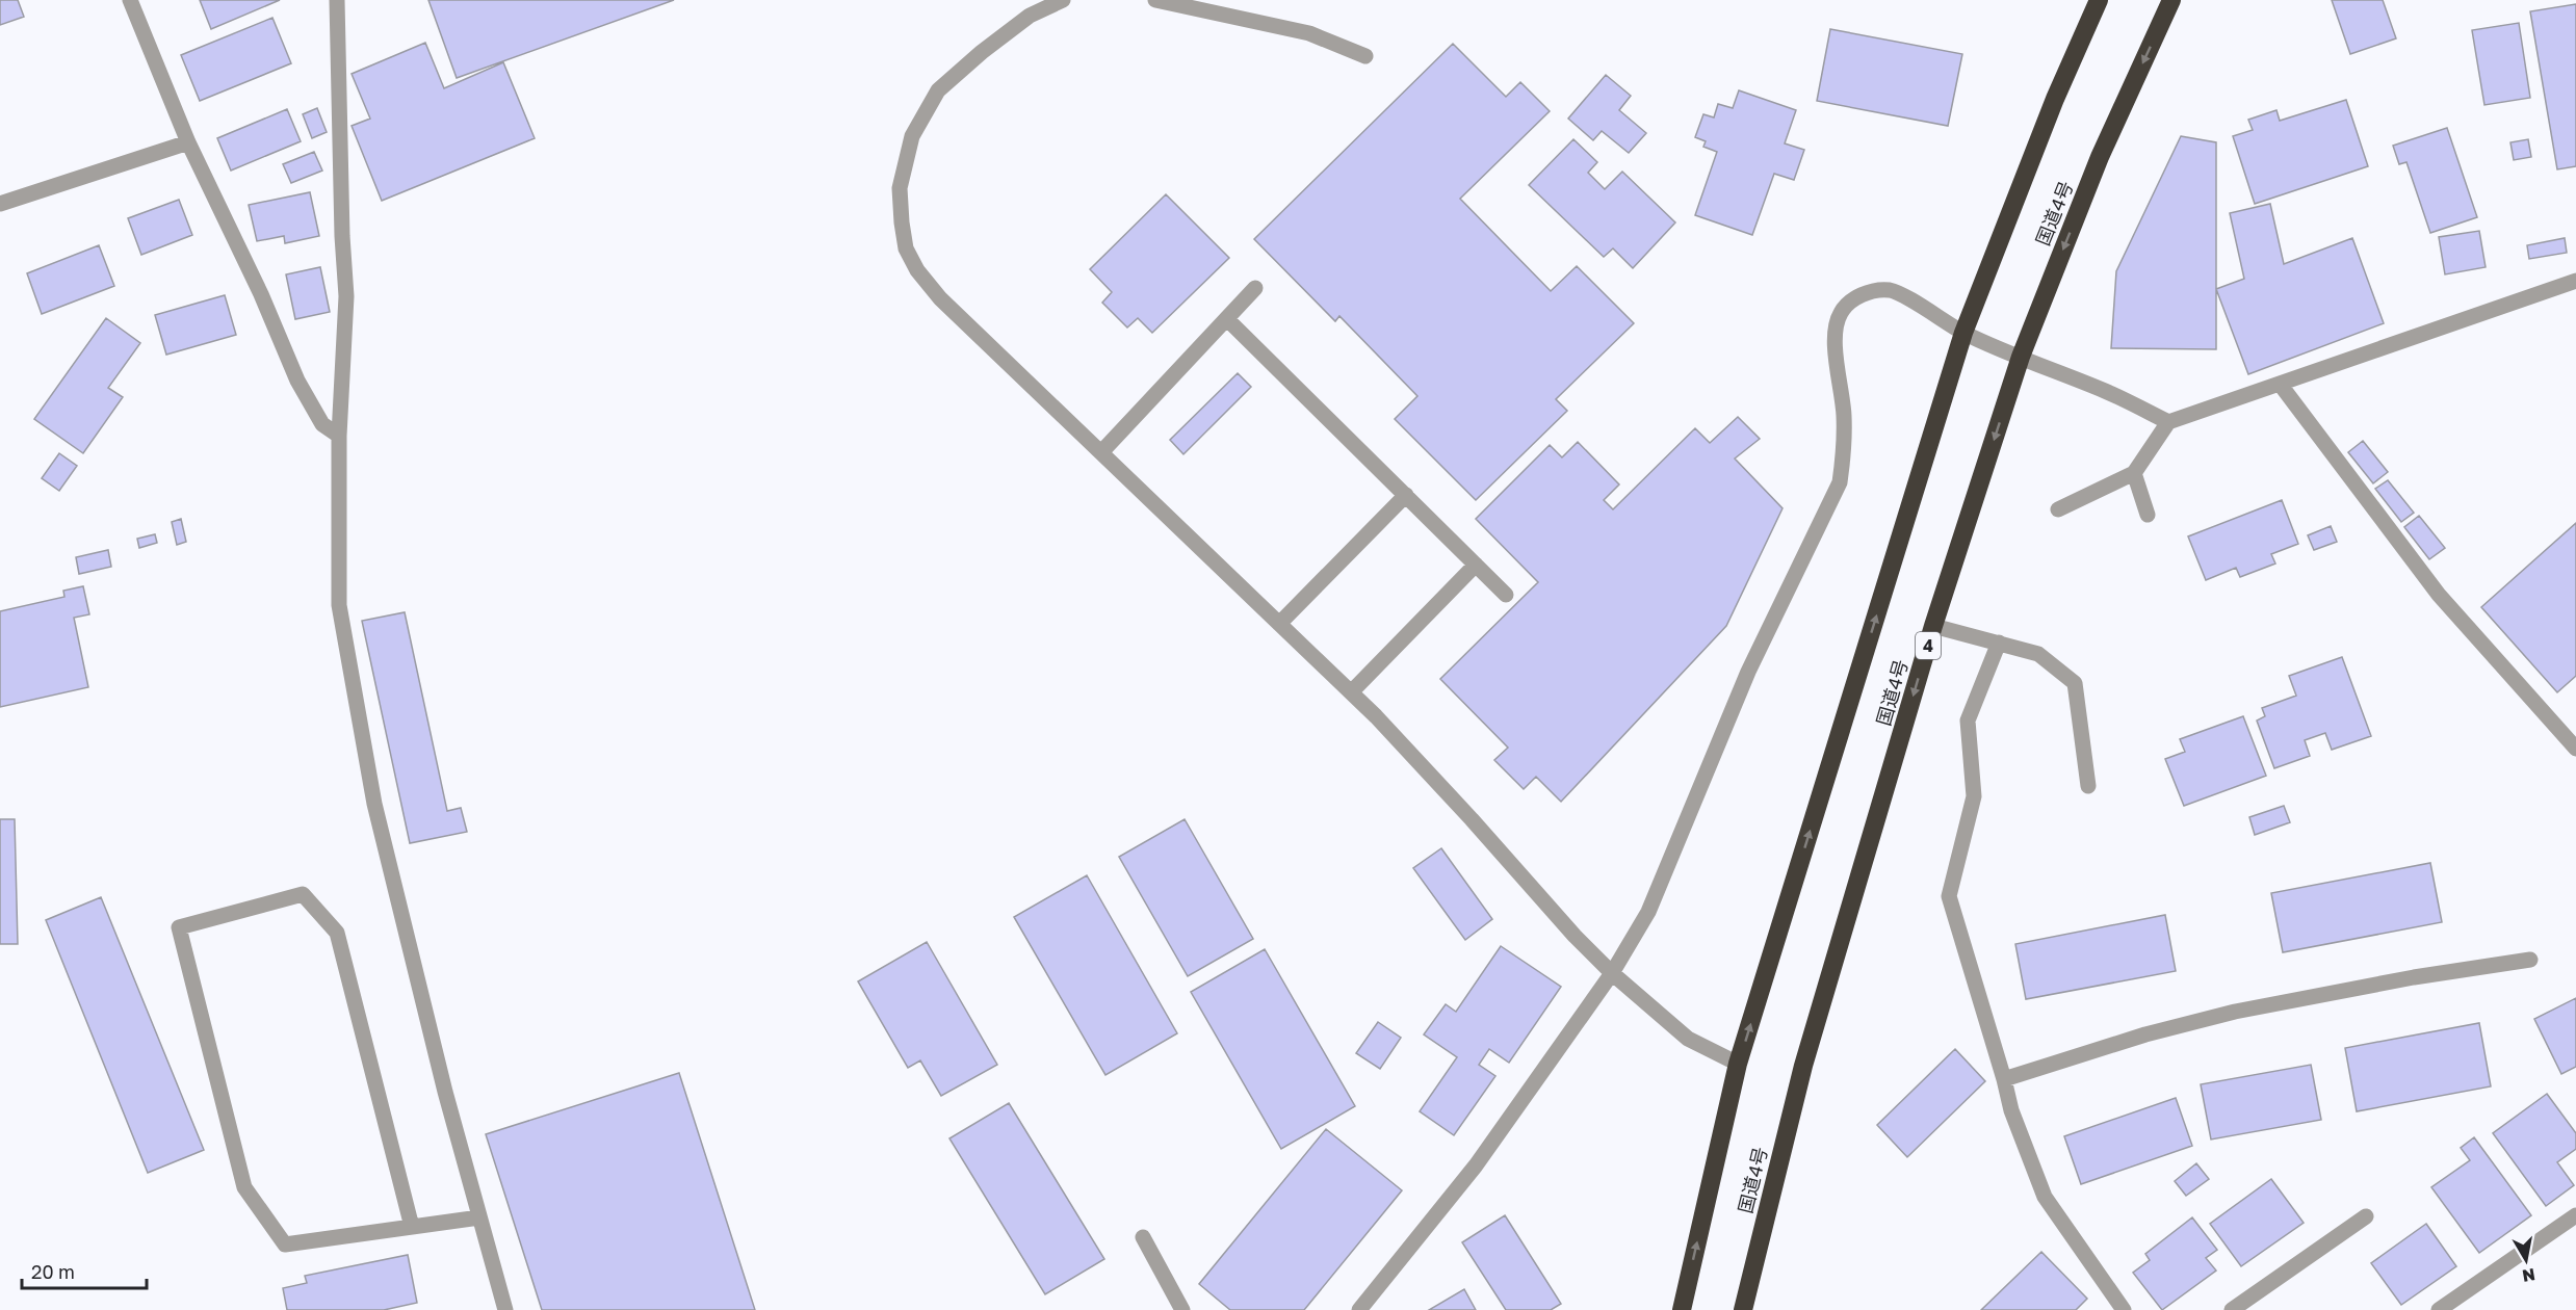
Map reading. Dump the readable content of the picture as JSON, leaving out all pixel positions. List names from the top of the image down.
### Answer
{
  "streets": {
    "highway": ["国道4号", "4"]
  },
  "scale_bar": "20 m",
  "north": "bottom"
}
